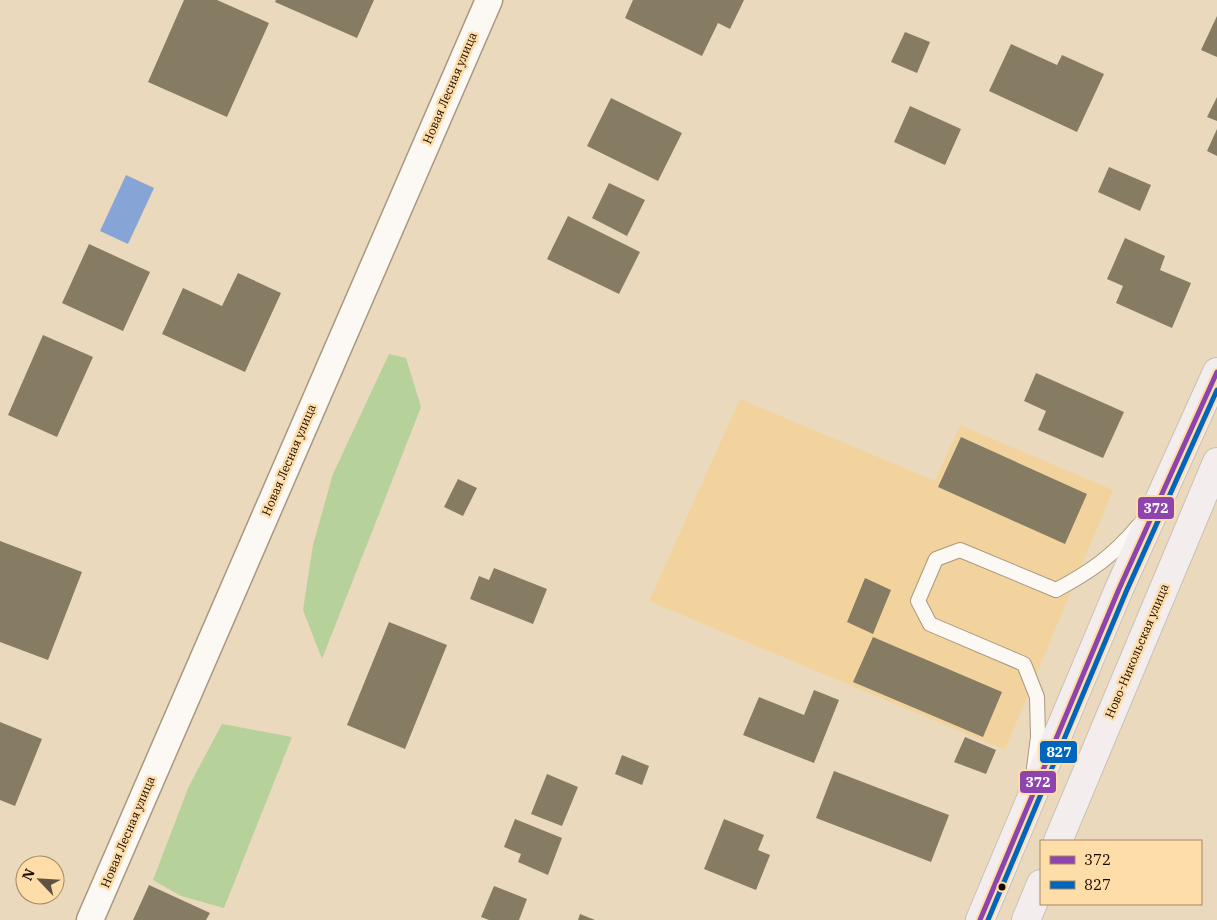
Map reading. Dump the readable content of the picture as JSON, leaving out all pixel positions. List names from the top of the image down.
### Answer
{
  "streets": {
    "main road": ["Ново-Никольская улица"],
    "street": ["Новая Лесная улица"]
  },
  "lines": ["transit line 372", "transit line 827"],
  "legend": ["372", "827"],
  "north": "top left"
}
